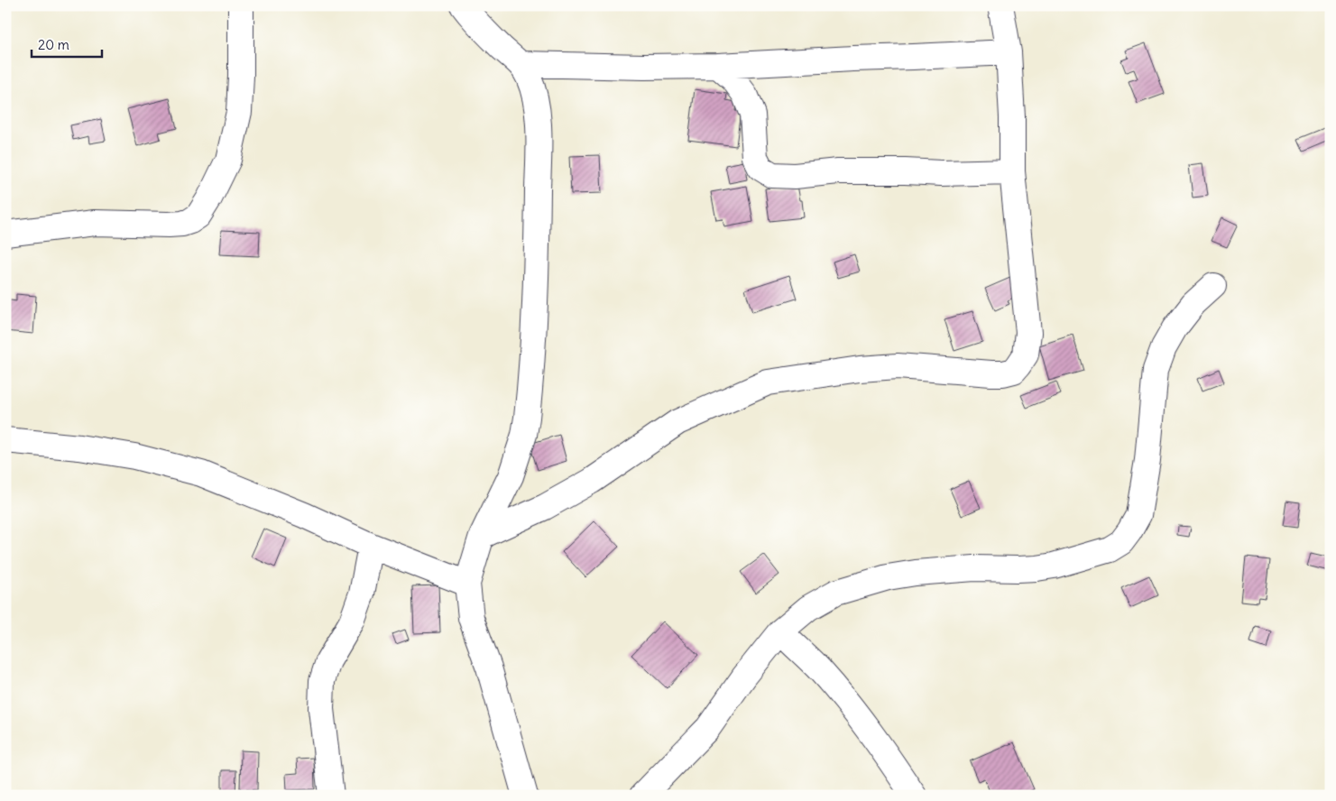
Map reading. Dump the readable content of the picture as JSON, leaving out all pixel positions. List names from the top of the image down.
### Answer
{
  "scale_bar": "20 m"
}
